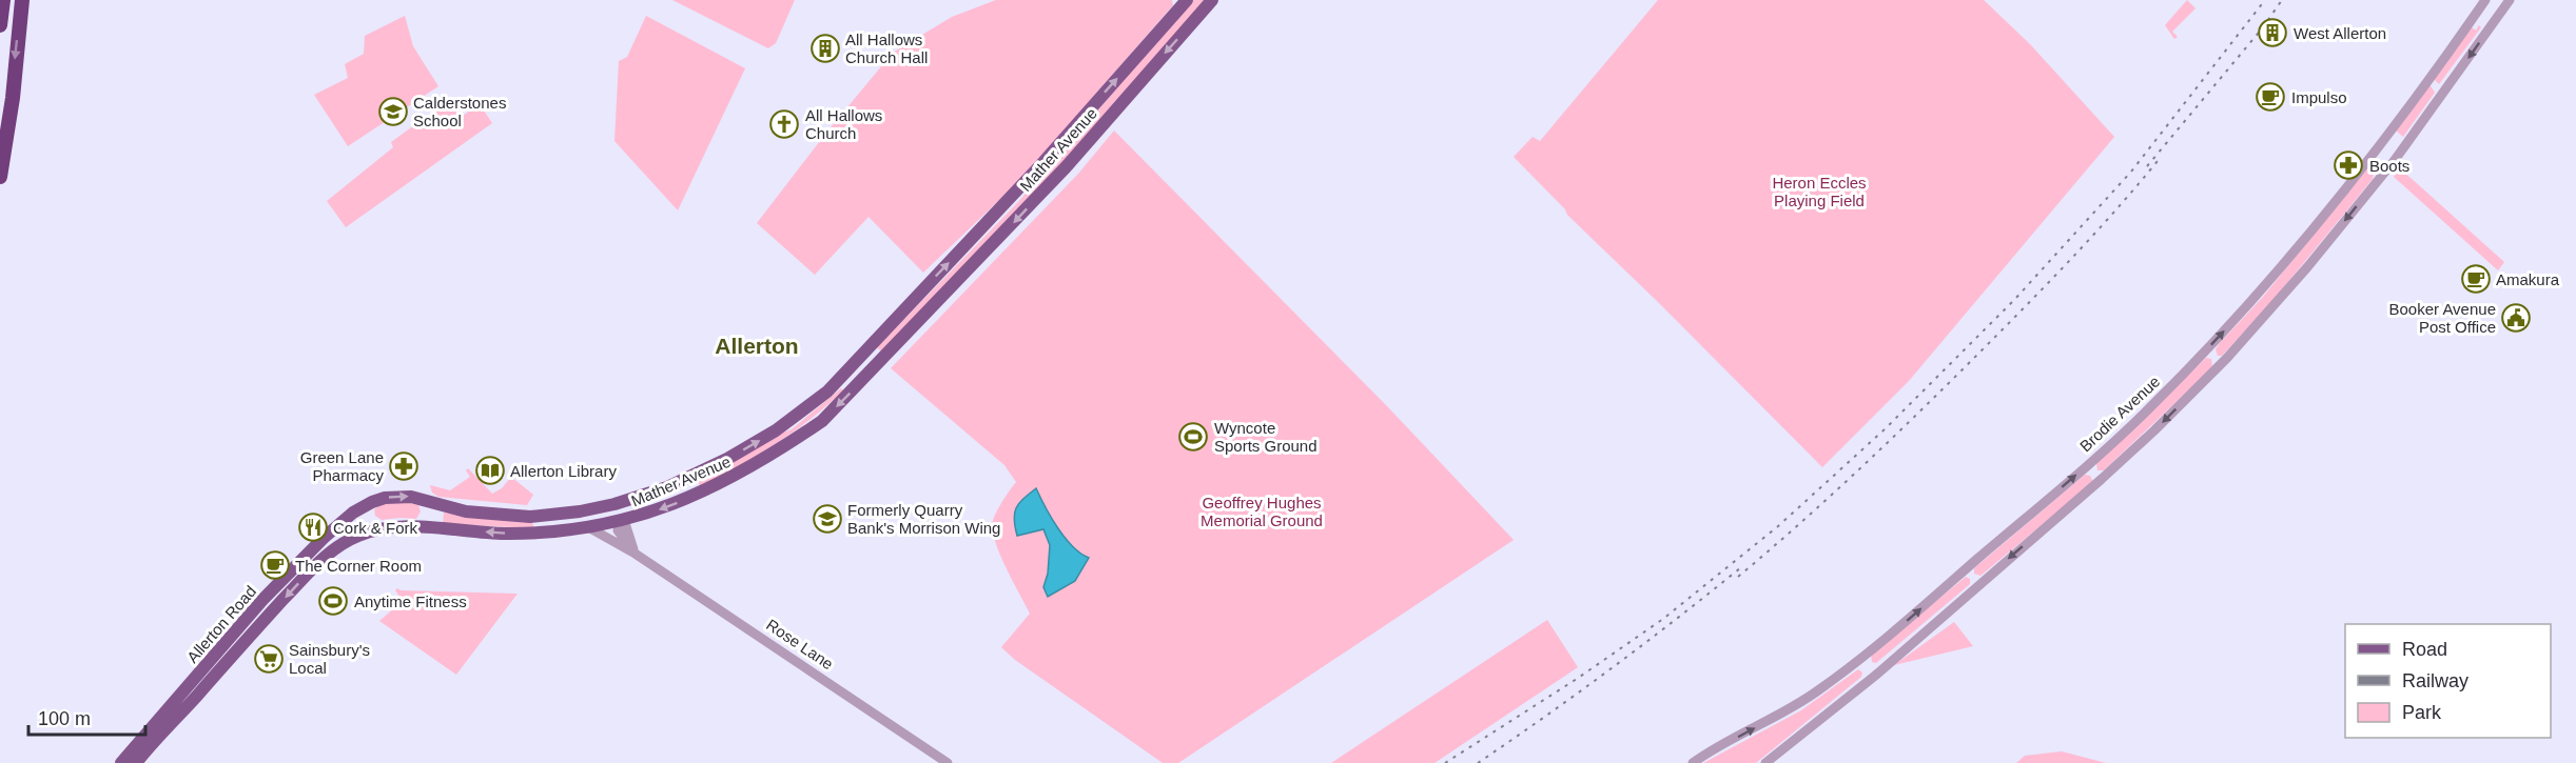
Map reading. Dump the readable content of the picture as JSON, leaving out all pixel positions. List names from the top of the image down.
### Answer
{
  "streets": {
    "main road": ["Mather Avenue", "Allerton Road"],
    "street": ["Brodie Avenue", "Rose Lane"]
  },
  "crossings": [
    ["Mather Avenue", "Allerton Road"],
    ["Mather Avenue", "Rose Lane"]
  ],
  "districts": ["Allerton"],
  "parks": ["Heron Eccles Playing Field", "Geoffrey Hughes Memorial Ground"],
  "places": {
    "building": ["West Allerton", "All Hallows Church Hall"],
    "cafe": ["Impulso", "Amakura", "The Corner Room"],
    "school or university": ["Calderstones School", "Formerly Quarry Bank's Morrison Wing"],
    "church": ["All Hallows Church"],
    "pharmacy": ["Boots", "Green Lane Pharmacy"],
    "public building": ["Booker Avenue Post Office"],
    "sports": ["Wyncote Sports Ground", "Anytime Fitness"],
    "library": ["Allerton Library"],
    "restaurant": ["Cork & Fork"],
    "supermarket": ["Sainsbury's Local"]
  },
  "legend": ["Road", "Railway", "Park"],
  "scale_bar": "100 m"
}
